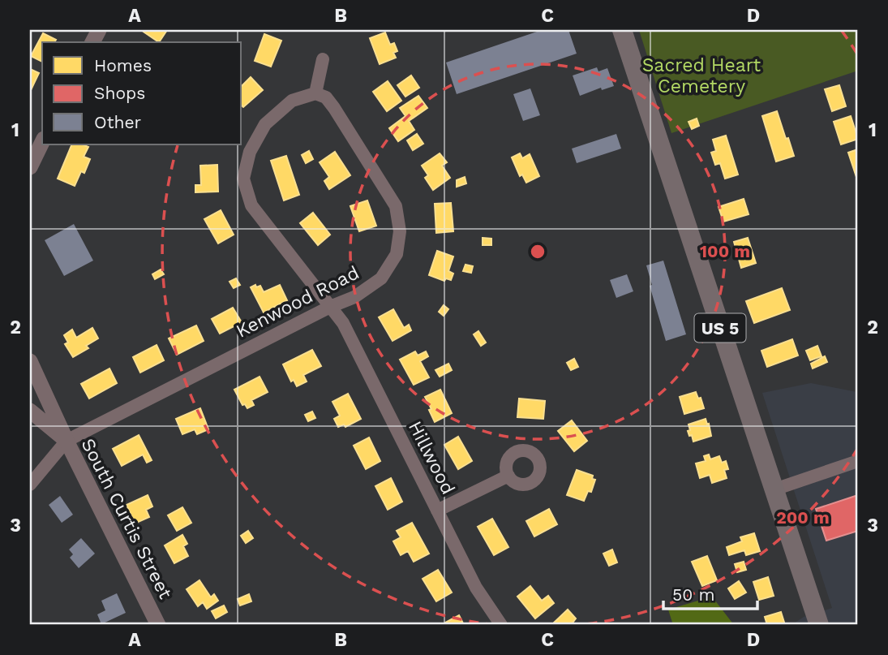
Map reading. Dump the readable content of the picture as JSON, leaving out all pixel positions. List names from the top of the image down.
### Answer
{
  "streets": {
    "main road": ["US 5"],
    "street": ["Kenwood Road", "Hillwood", "South Curtis Street"]
  },
  "crossings": [
    ["Kenwood Road", "Hillwood"],
    ["Kenwood Road", "South Curtis Street"]
  ],
  "parks": ["Sacred Heart Cemetery"],
  "legend": ["Homes", "Shops", "Other"],
  "scale_bar": "50 m",
  "grid": {
    "columns": [
      "A",
      "B",
      "C",
      "D"
    ],
    "rows": ["1", "2", "3"]
  },
  "rings": ["100 m", "200 m"]
}
